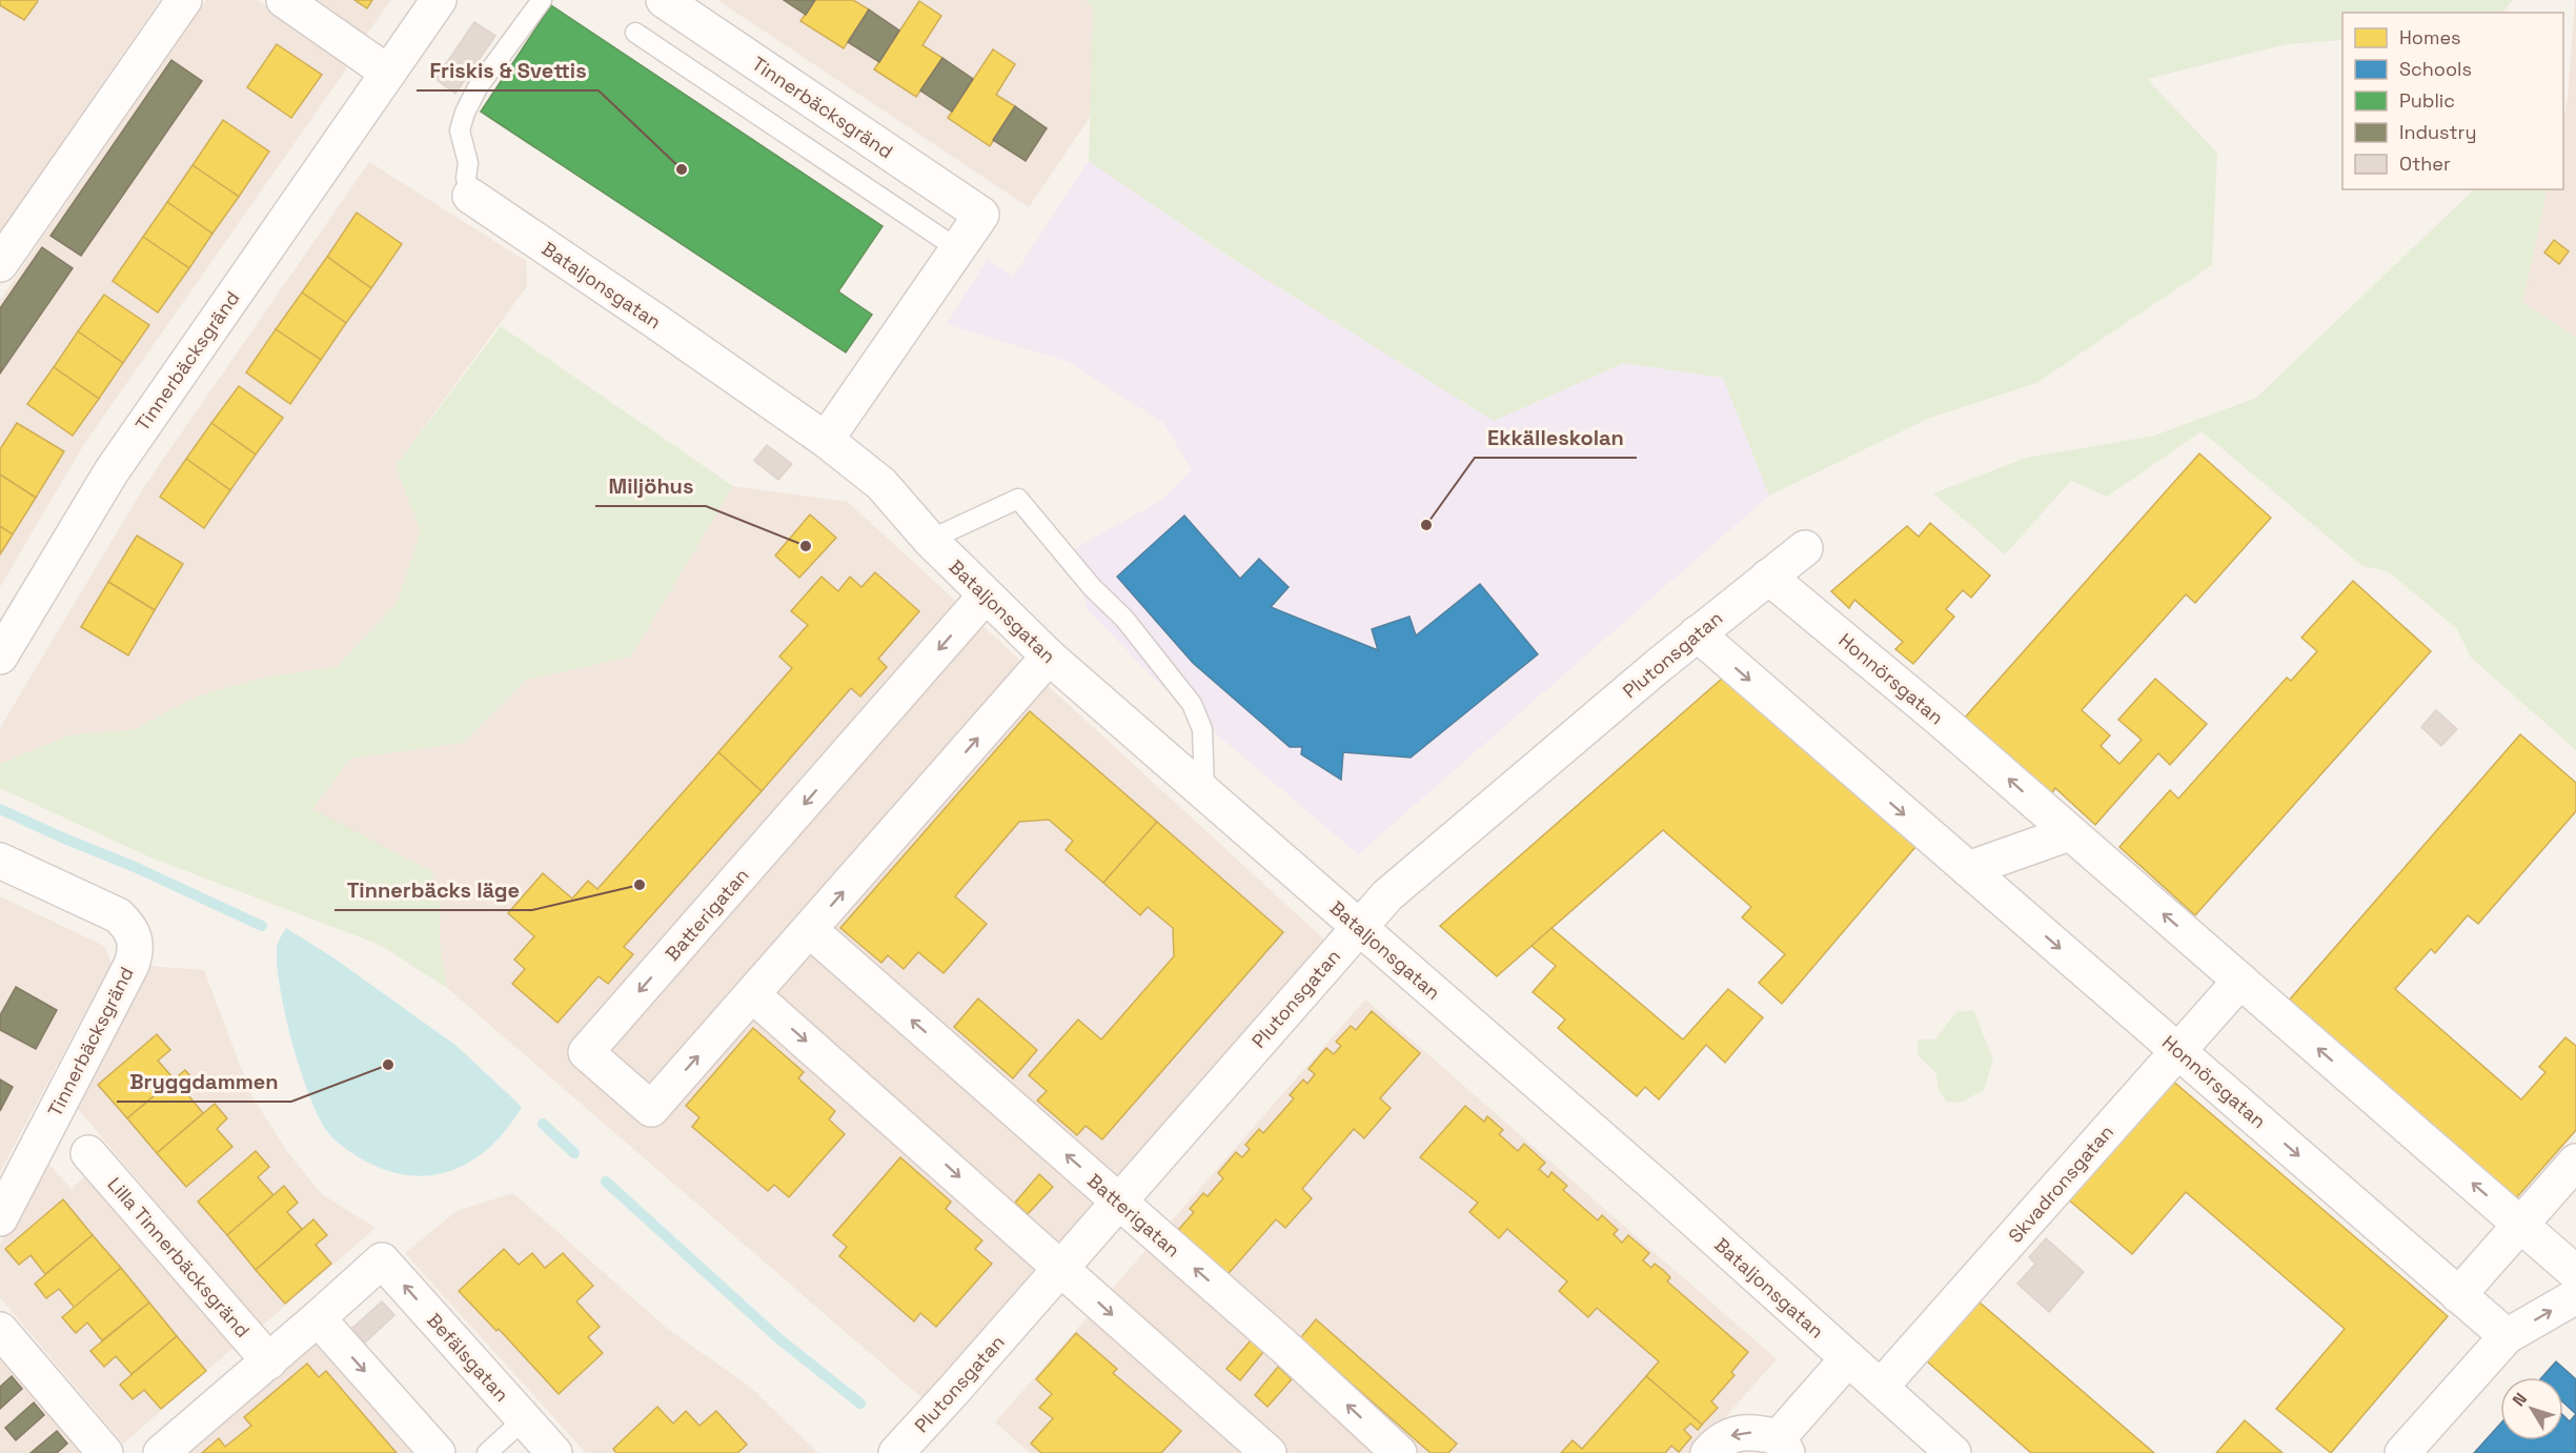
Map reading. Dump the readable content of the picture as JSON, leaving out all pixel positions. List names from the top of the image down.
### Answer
{
  "streets": {
    "street": [
      "Tinnerbäcksgränd",
      "Bataljonsgatan",
      "Plutonsgatan",
      "Honnörsgatan",
      "Batterigatan",
      "Skvadronsgatan",
      "Lilla Tinnerbäcksgränd",
      "Befälsgatan"
    ]
  },
  "crossings": [
    ["Bataljonsgatan", "Plutonsgatan"],
    ["Bataljonsgatan", "Batterigatan"],
    ["Bataljonsgatan", "Skvadronsgatan"],
    ["Plutonsgatan", "Honnörsgatan"],
    ["Plutonsgatan", "Batterigatan"],
    ["Honnörsgatan", "Skvadronsgatan"]
  ],
  "places": [
    "Friskis & Svettis",
    "Ekkälleskolan",
    "Miljöhus",
    "Tinnerbäcks läge",
    "Bryggdammen"
  ],
  "legend": [
    "Homes",
    "Schools",
    "Public",
    "Industry",
    "Other"
  ],
  "north": "top left"
}
